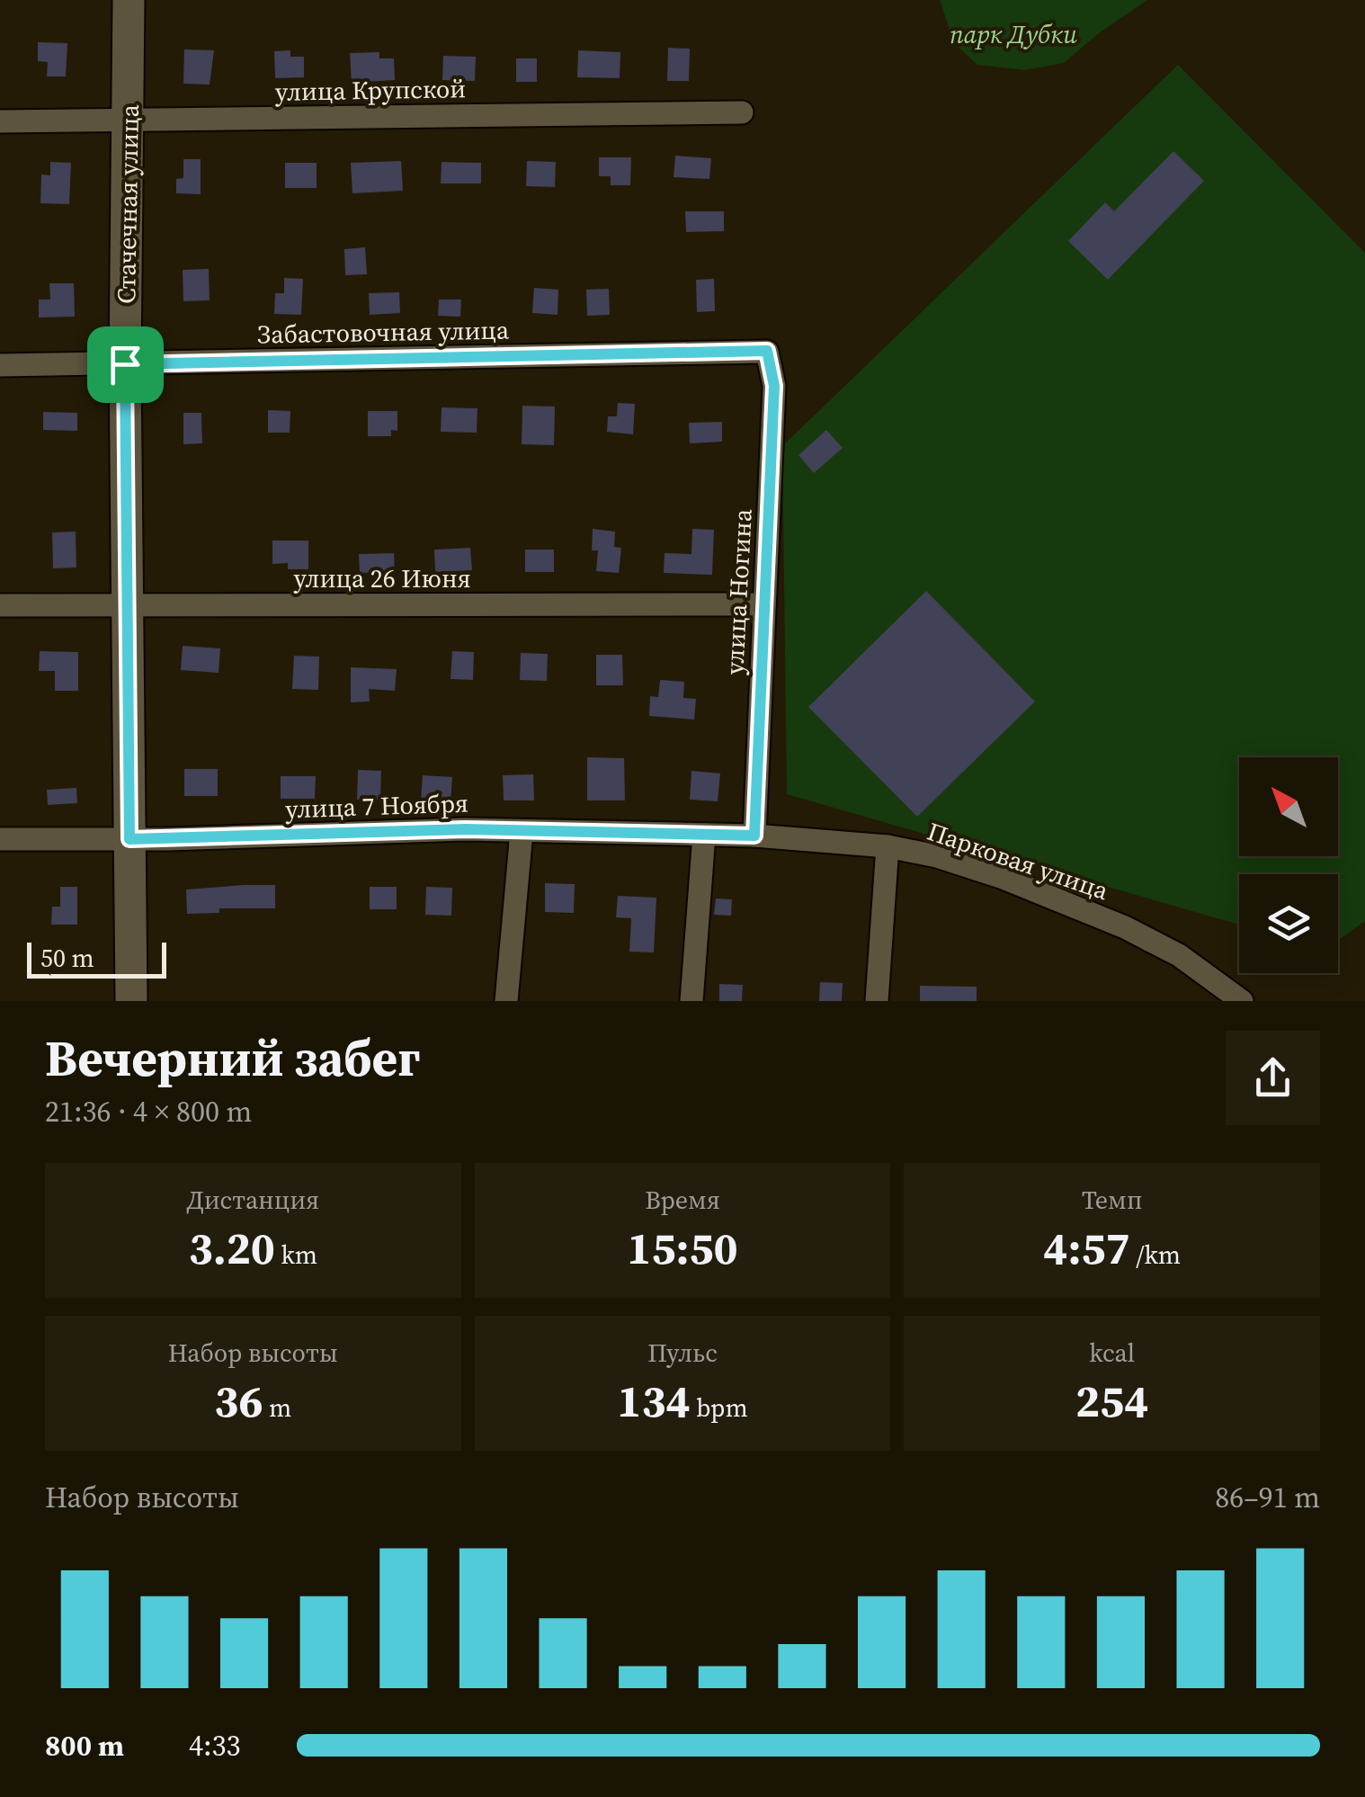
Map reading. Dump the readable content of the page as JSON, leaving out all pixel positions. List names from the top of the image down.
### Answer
{
  "streets": {
    "street": [
      "улица Крупской",
      "Стачечная улица",
      "Забастовочная улица",
      "улица 26 Июня",
      "улица Ногина",
      "улица 7 Ноября",
      "Парковая улица"
    ]
  },
  "crossings": [
    ["улица Крупской", "Стачечная улица"],
    ["Стачечная улица", "Забастовочная улица"],
    ["Стачечная улица", "улица 26 Июня"],
    ["Стачечная улица", "улица 7 Ноября"],
    ["Забастовочная улица", "улица Ногина"],
    ["улица 26 Июня", "улица Ногина"],
    ["улица Ногина", "улица 7 Ноября"],
    ["улица Ногина", "Парковая улица"],
    ["улица 7 Ноября", "Парковая улица"]
  ],
  "parks": ["парк Дубки"],
  "scale_bar": "50 m",
  "north": "top left",
  "page": {
    "scale": "50 m",
    "heading": ["Вечерний забег", "21:36 · 4 × 800 m"],
    "stats": [
      ["Дистанция", "3.20 km"],
      ["Время", "15:50"],
      ["Темп", "4:57 /km"],
      ["Набор высоты", "36 m"],
      ["Пульс", "134 bpm"],
      ["kcal", "254"]
    ],
    "chart": ["Набор высоты", "86–91 m"],
    "list": [
      {
        "name": "800 m",
        "note": "4:33"
      }
    ]
  }
}
